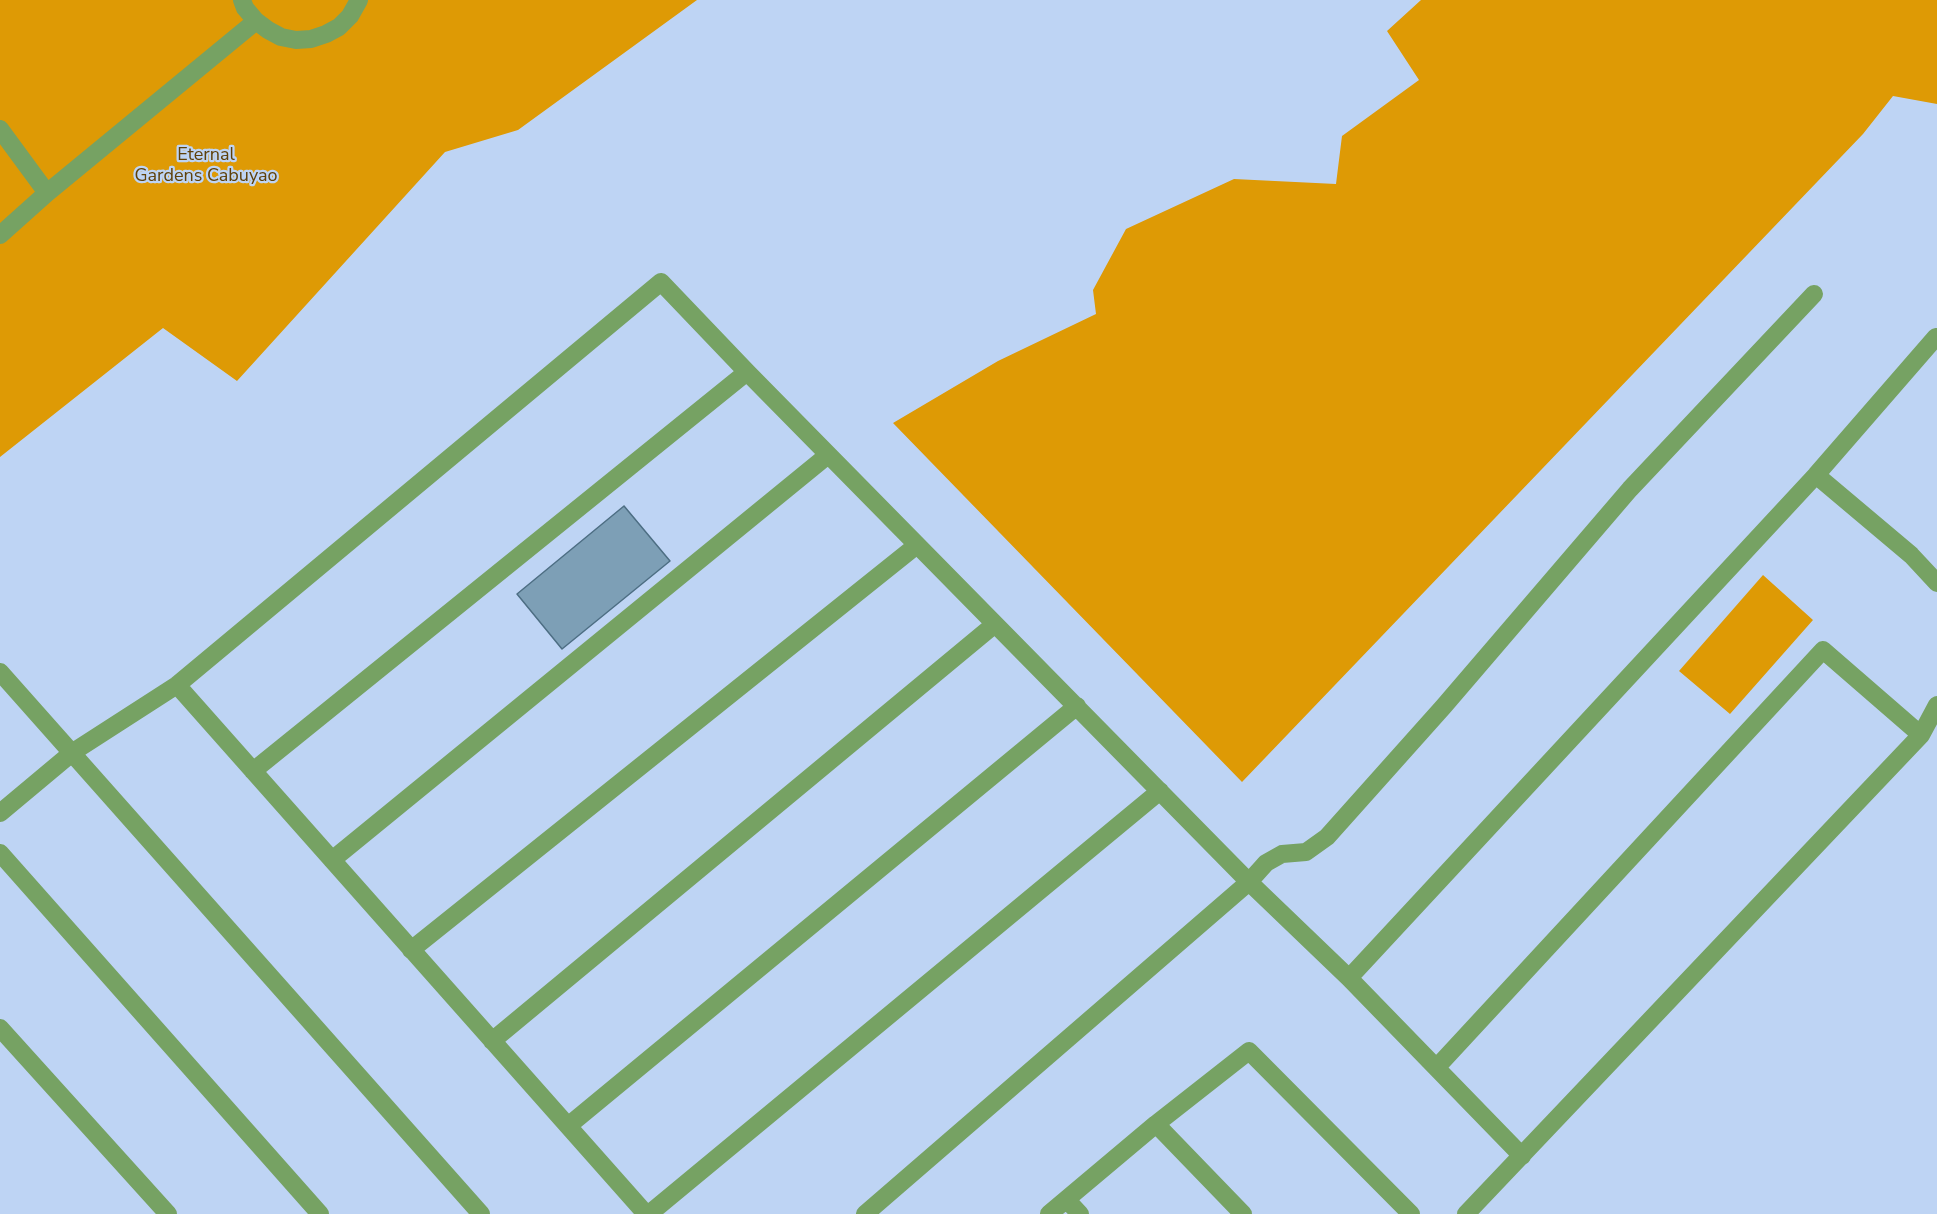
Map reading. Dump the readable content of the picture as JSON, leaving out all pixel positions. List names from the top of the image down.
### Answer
{
  "parks": ["Eternal Gardens Cabuyao"]
}
